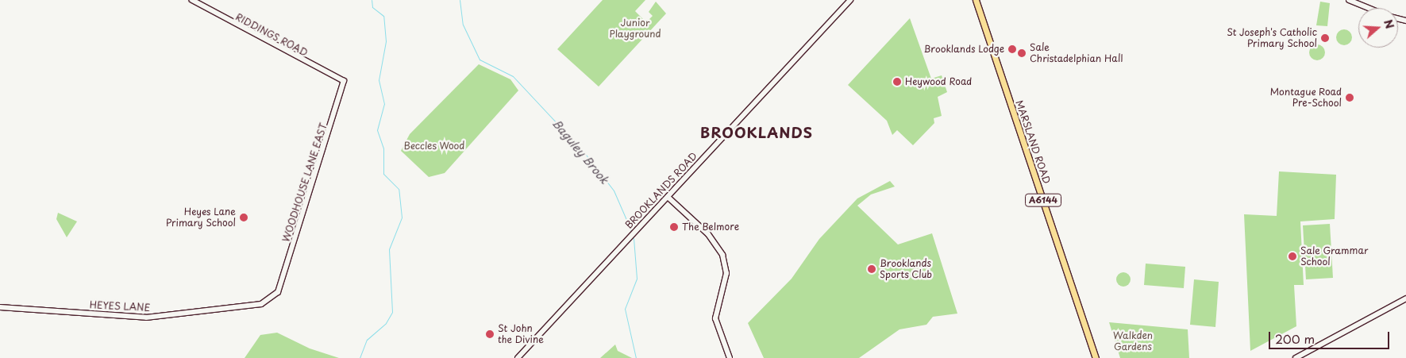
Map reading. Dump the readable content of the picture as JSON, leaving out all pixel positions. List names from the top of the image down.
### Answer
{
  "streets": {
    "main road": ["MARSLAND ROAD", "A6144"],
    "street": [
      "RIDDINGS ROAD",
      "WOODHOUSE LANE EAST",
      "BROOKLANDS ROAD",
      "HEYES LANE"
    ]
  },
  "crossings": [
    ["RIDDINGS ROAD", "WOODHOUSE LANE EAST"],
    ["WOODHOUSE LANE EAST", "HEYES LANE"]
  ],
  "districts": ["BROOKLANDS"],
  "water": ["Baguley Brook"],
  "parks": ["Junior Playground", "Beccles Wood", "Walkden Gardens"],
  "places": [
    "St Joseph's Catholic Primary School",
    "Brooklands Lodge",
    "Sale Christadelphian Hall",
    "Heywood Road",
    "Montague Road Pre-School",
    "Heyes Lane Primary School",
    "The Belmore",
    "Sale Grammar School",
    "Brooklands Sports Club",
    "St John the Divine"
  ],
  "scale_bar": "200 m",
  "north": "right"
}
